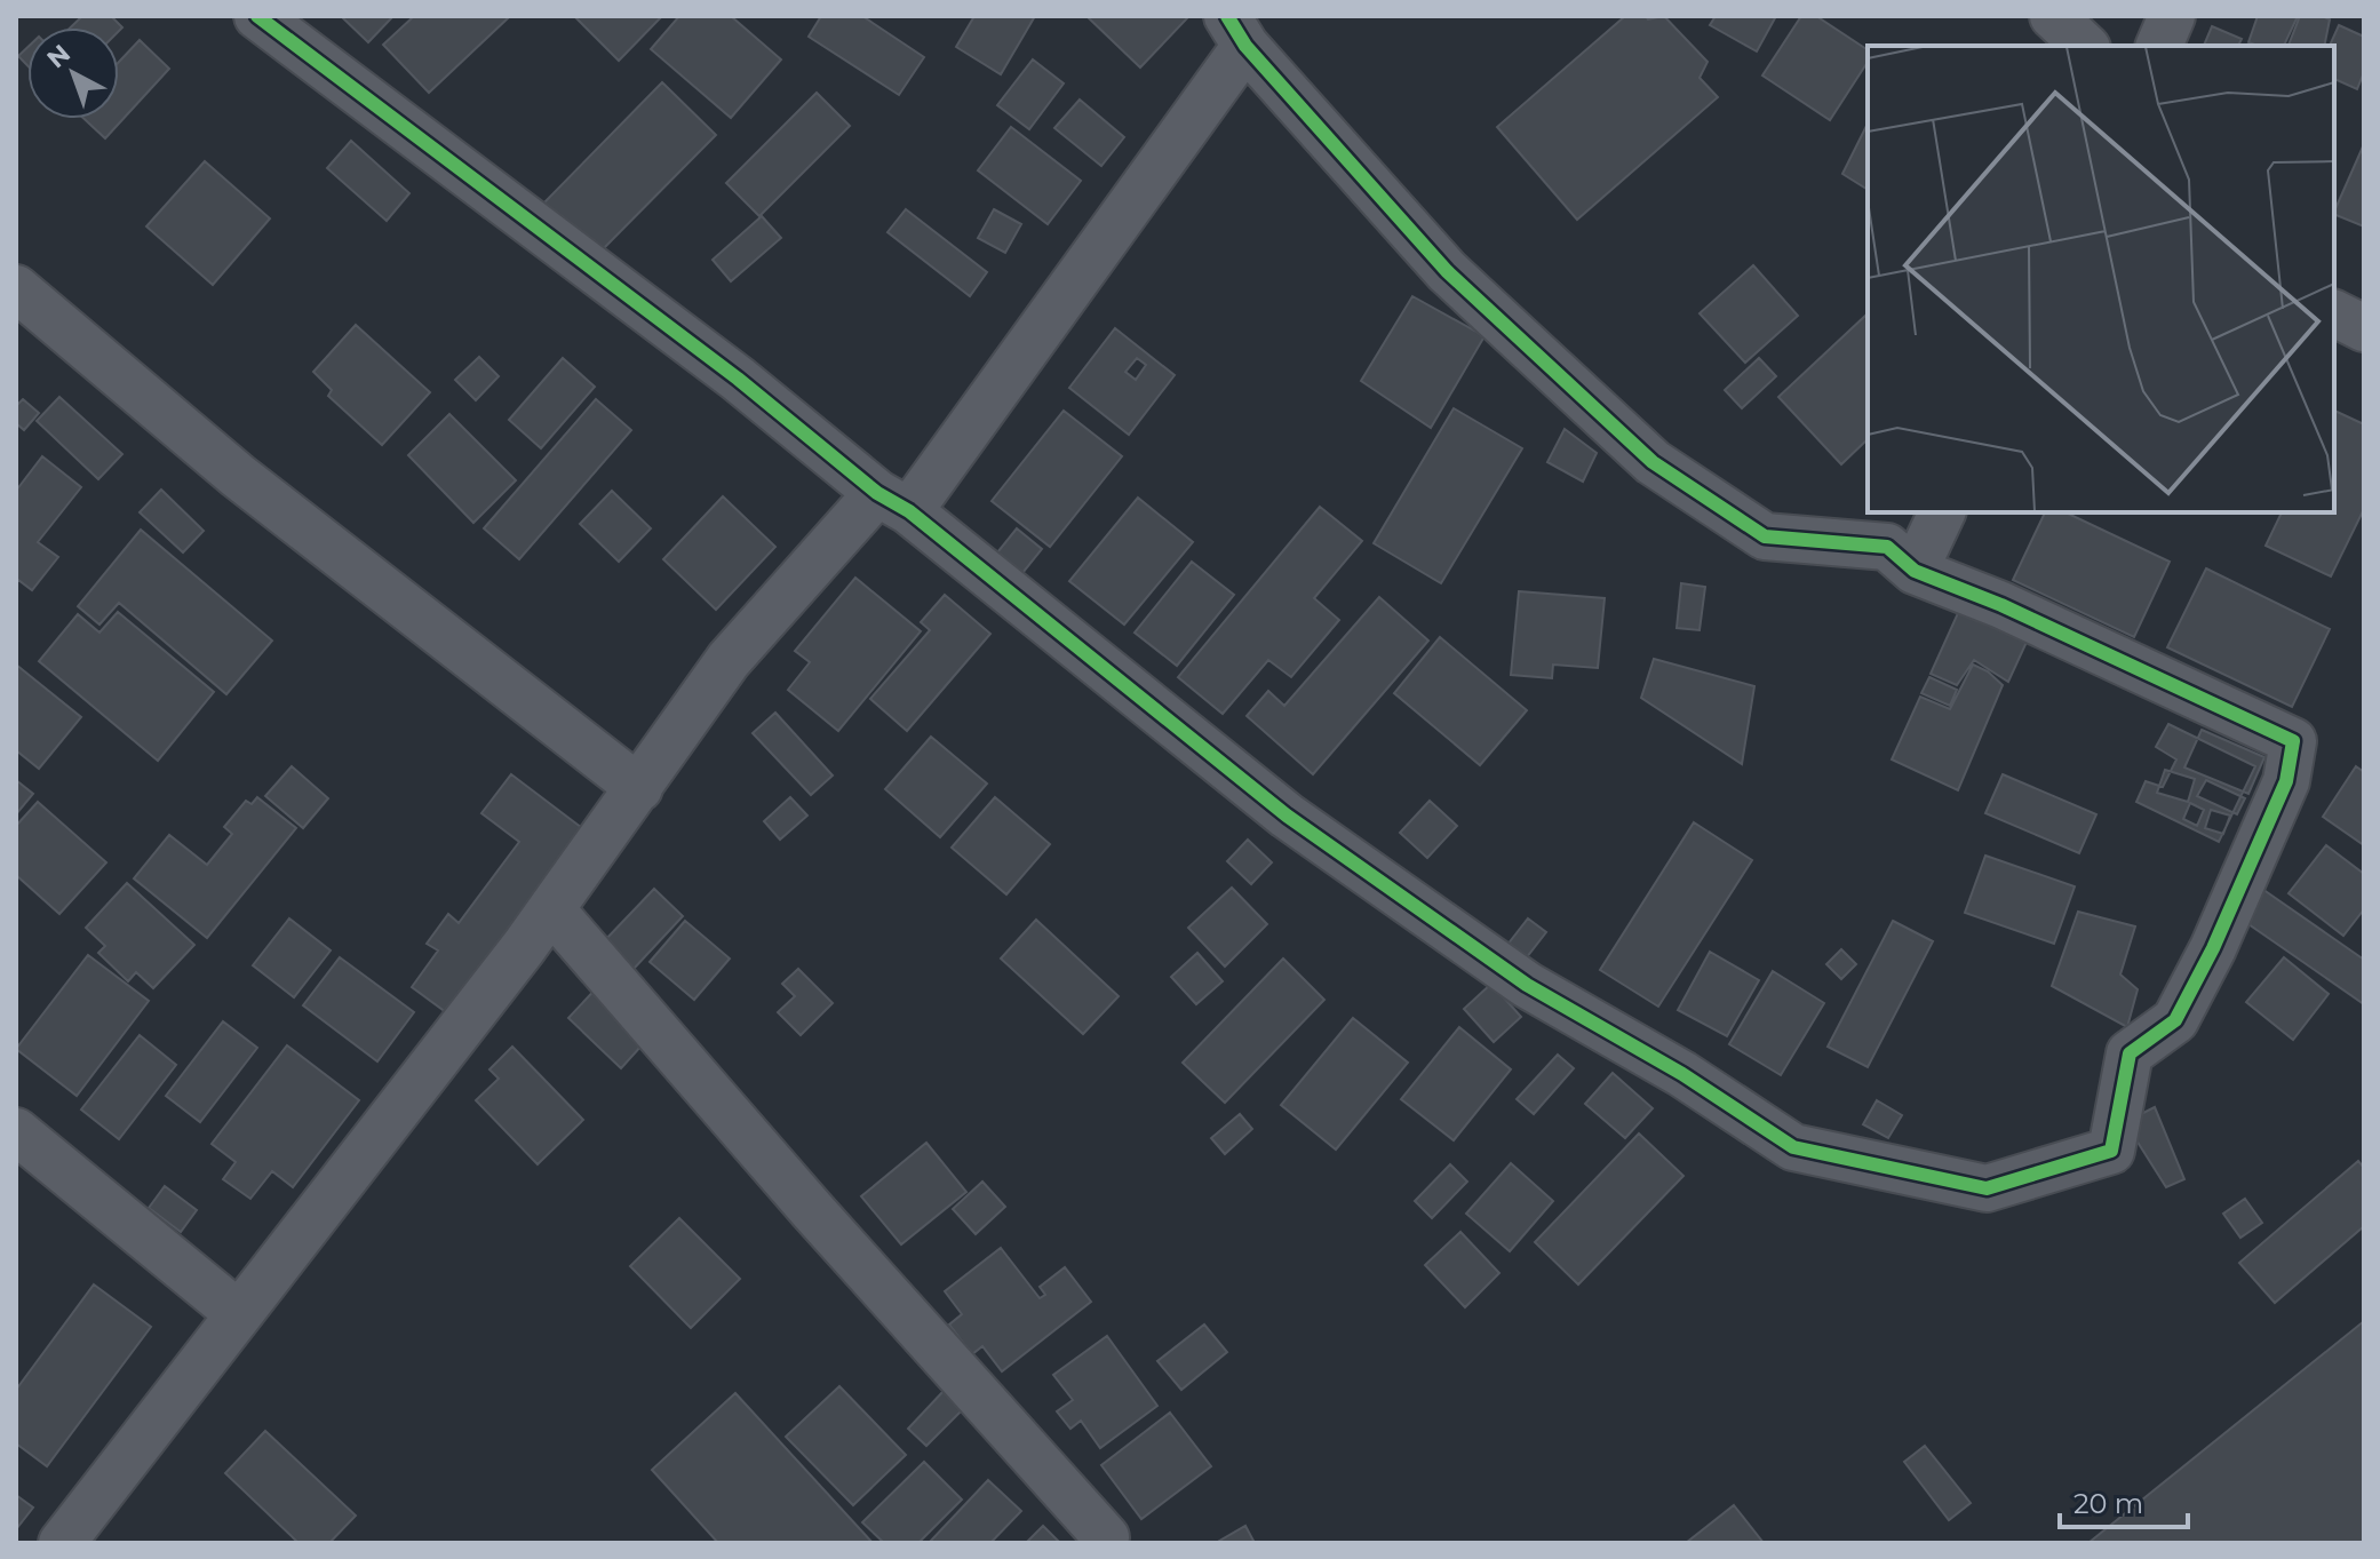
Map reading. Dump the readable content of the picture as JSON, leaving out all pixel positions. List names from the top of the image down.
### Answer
{
  "scale_bar": "20 m",
  "north": "top left"
}
